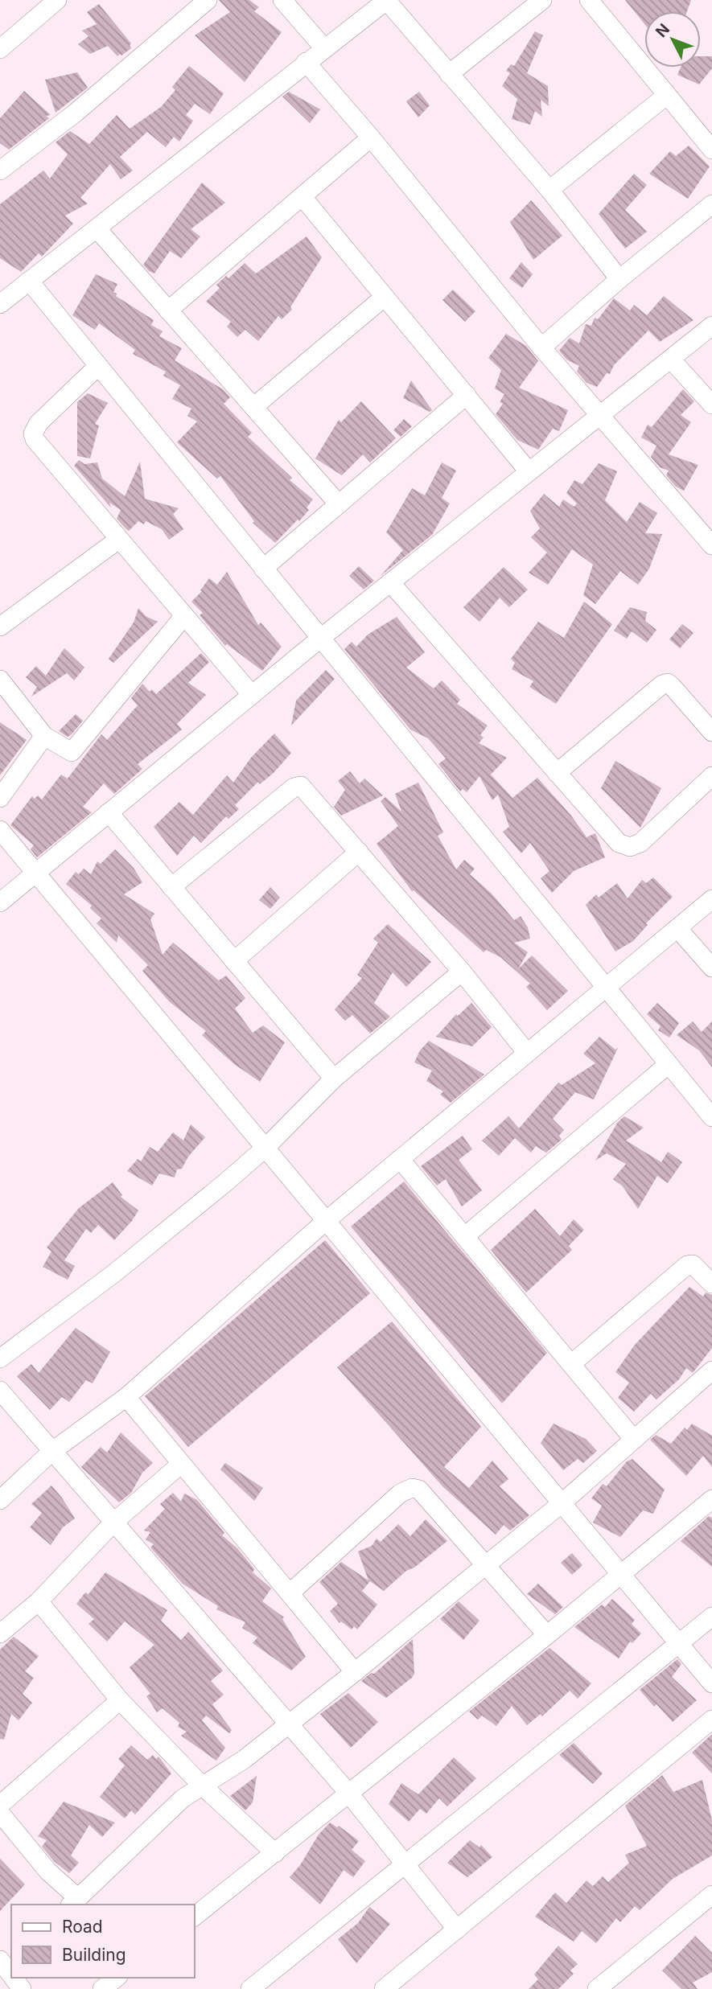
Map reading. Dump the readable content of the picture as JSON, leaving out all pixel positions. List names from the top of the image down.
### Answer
{
  "legend": ["Road", "Building"],
  "north": "top left"
}
